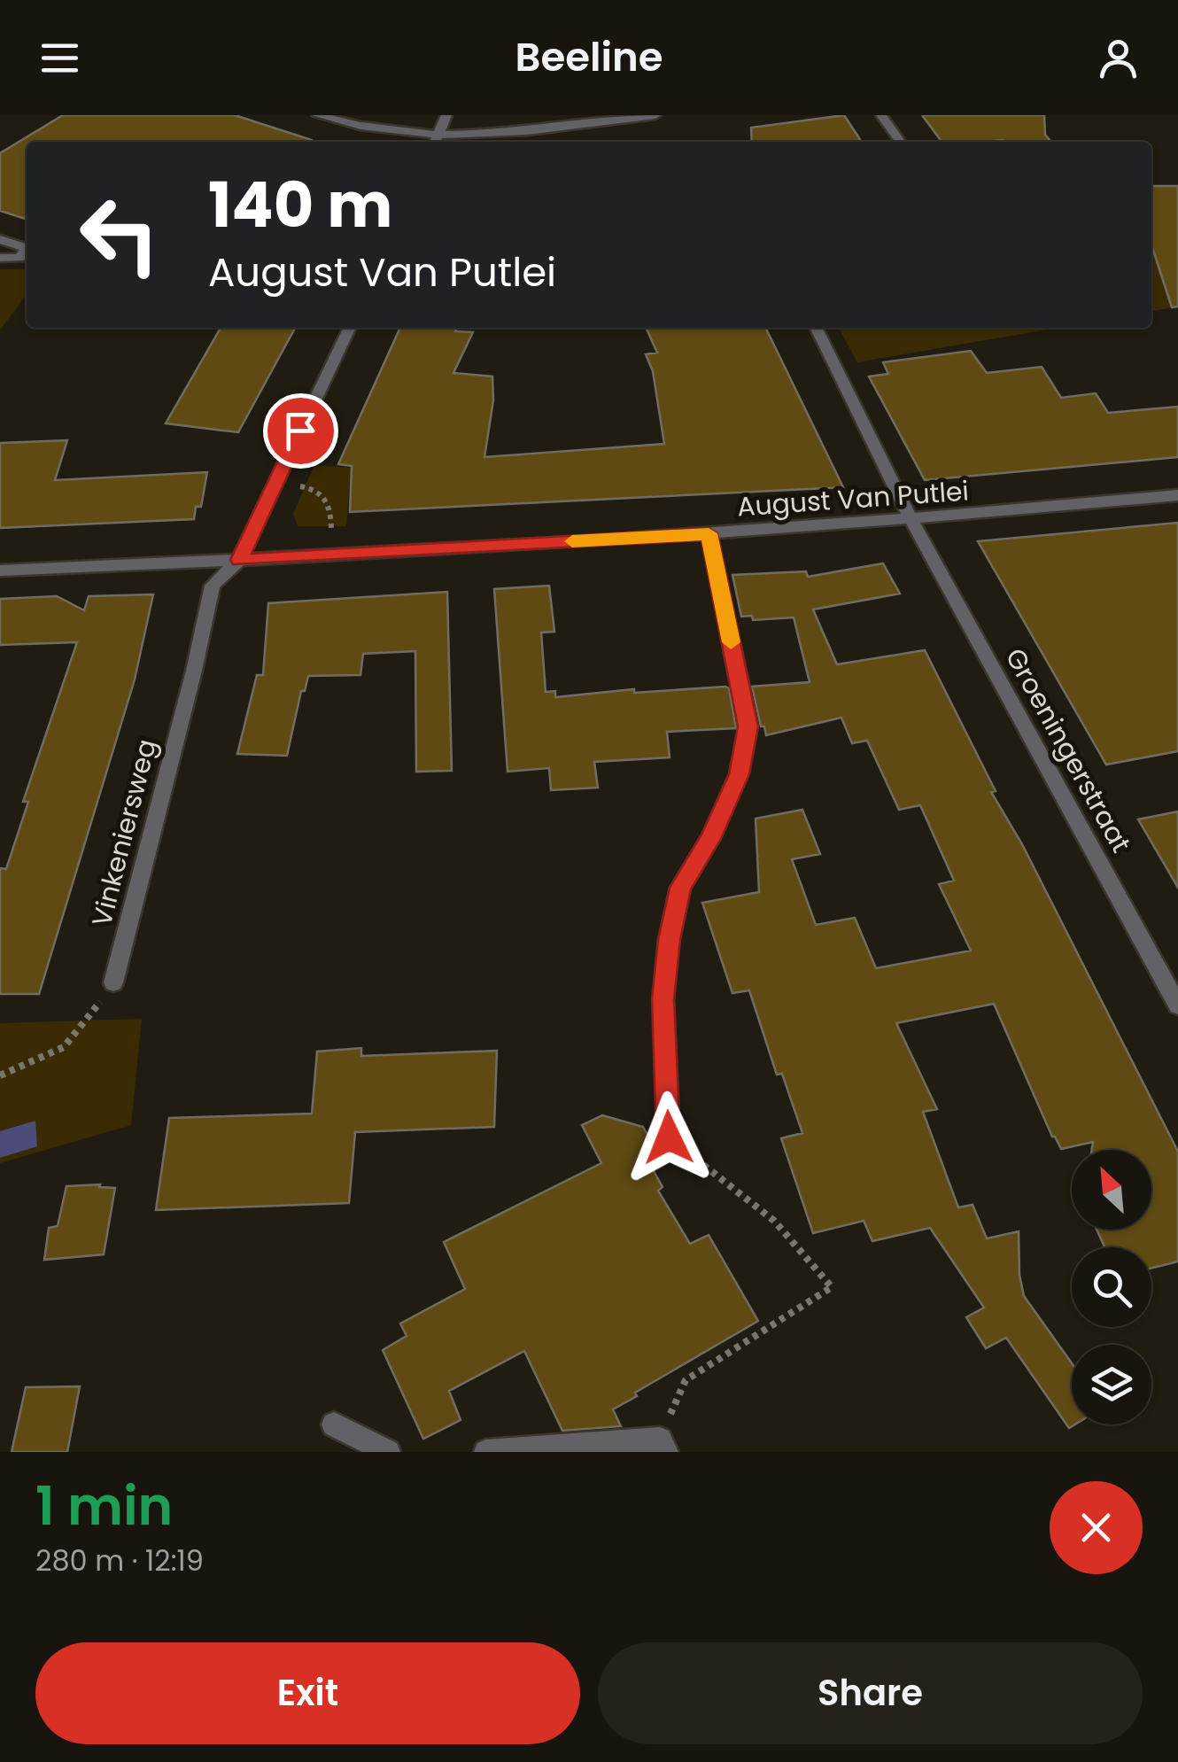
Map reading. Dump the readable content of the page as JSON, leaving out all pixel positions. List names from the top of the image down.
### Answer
{
  "streets": {
    "street": ["August Van Putlei", "Groeningerstraat", "Vinkeniersweg"]
  },
  "crossings": [
    ["August Van Putlei", "Groeningerstraat"],
    ["August Van Putlei", "Vinkeniersweg"]
  ],
  "north": "top left",
  "page": {
    "header": "Beeline",
    "turn": ["140 m", "August Van Putlei"],
    "heading": ["1 min", "280 m · 12:19"],
    "buttons": ["Exit", "Share"]
  }
}
